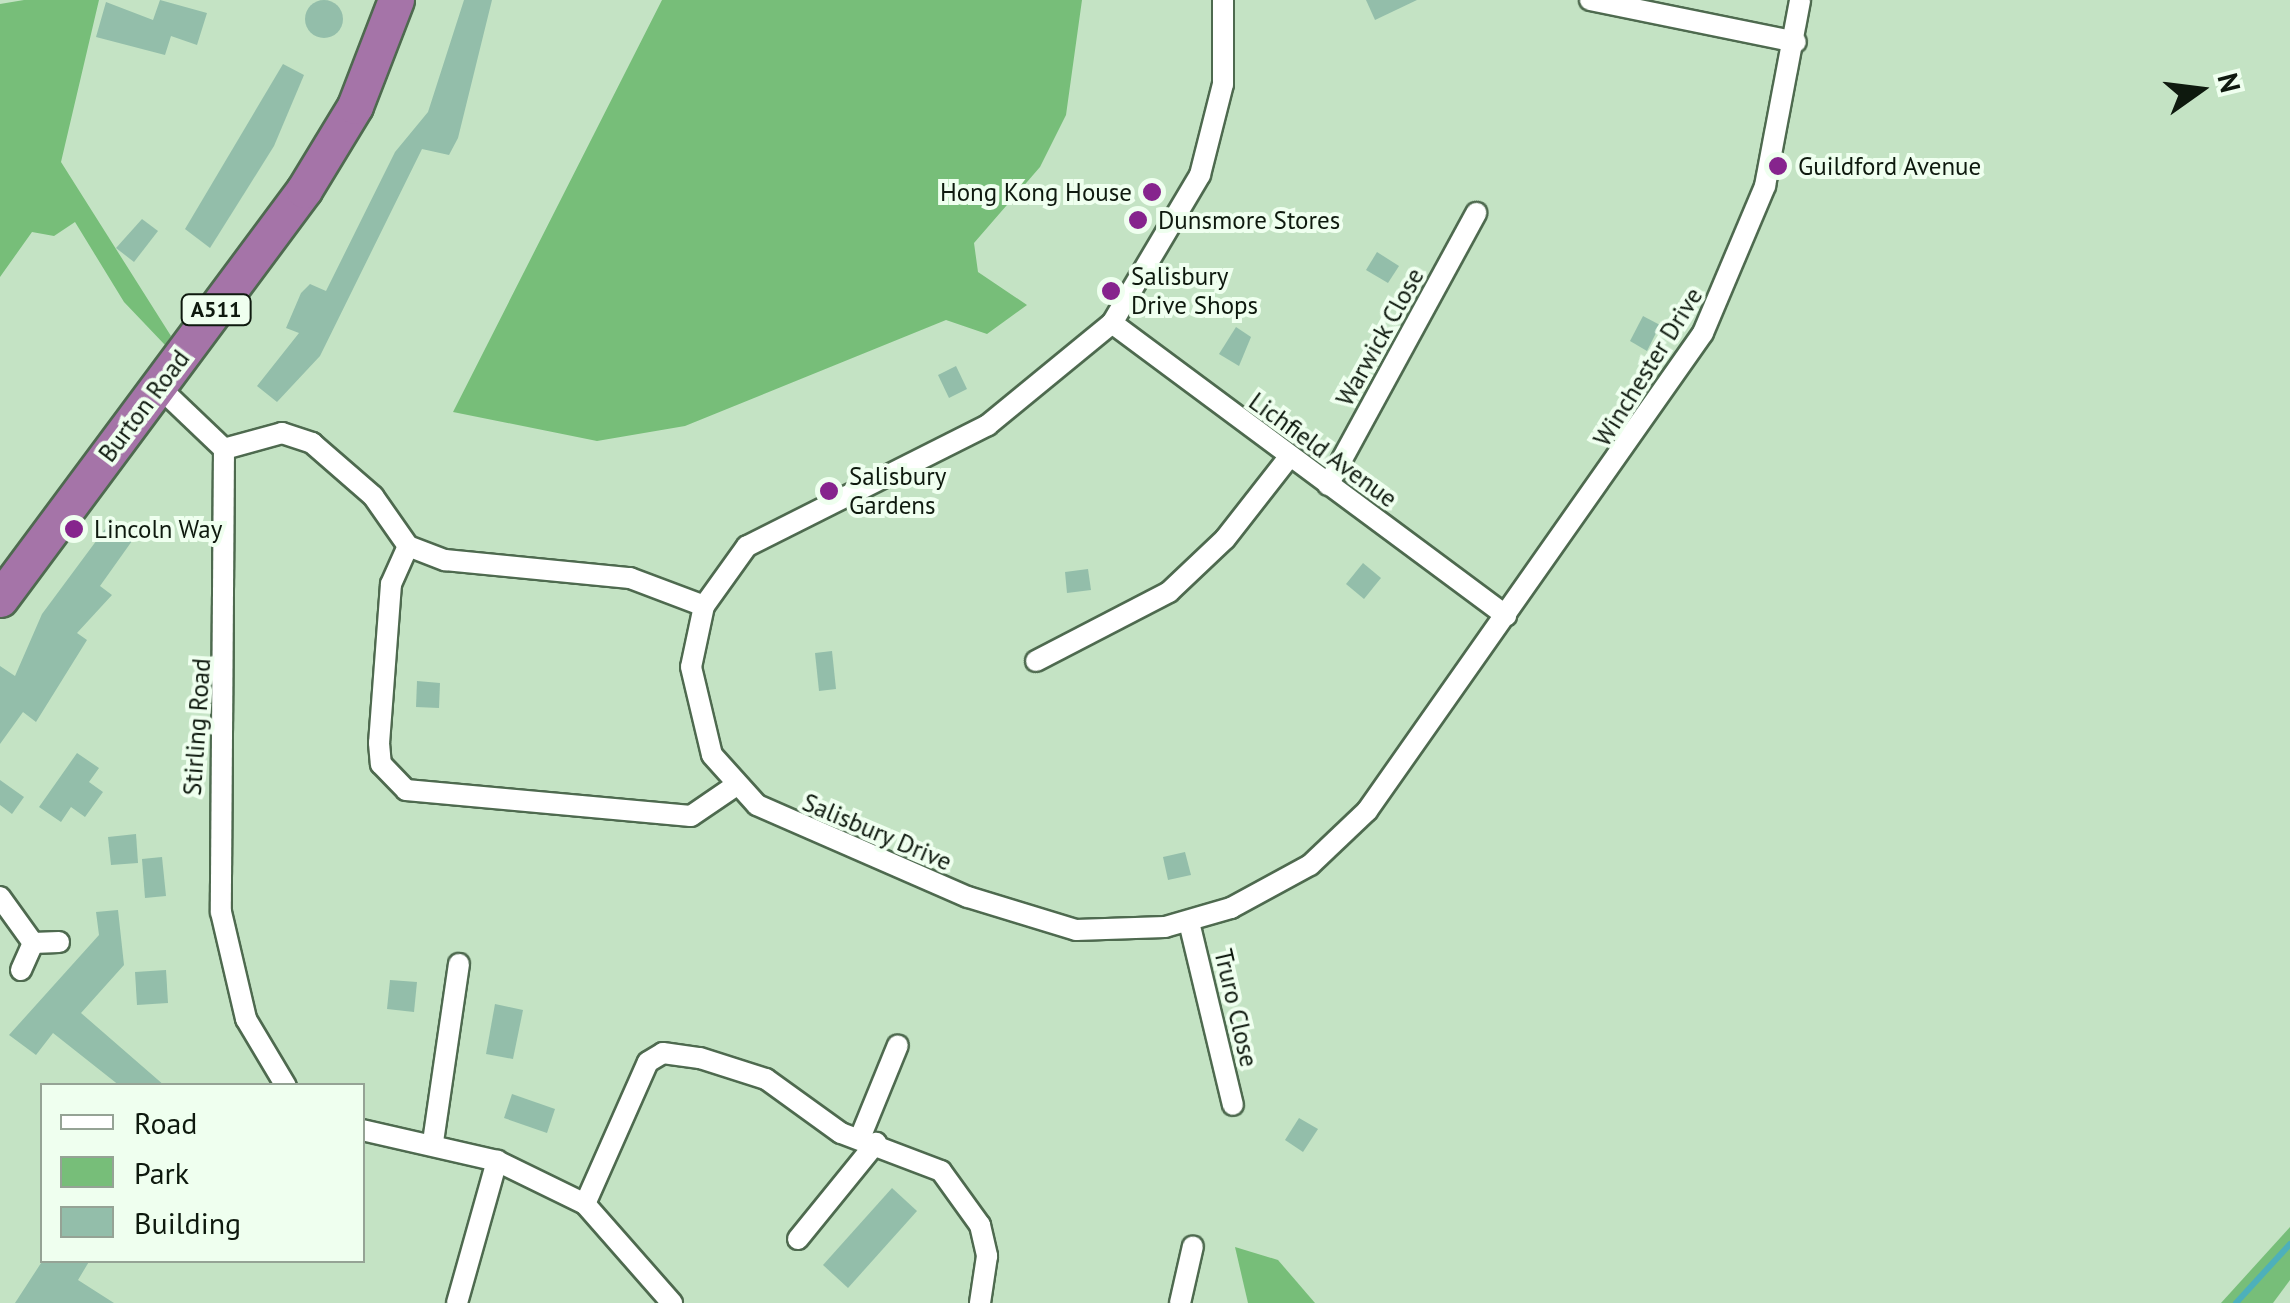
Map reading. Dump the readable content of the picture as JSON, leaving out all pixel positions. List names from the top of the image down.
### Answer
{
  "streets": {
    "highway": ["A511", "Burton Road"],
    "street": [
      "Warwick Close",
      "Winchester Drive",
      "Lichfield Avenue",
      "Stirling Road",
      "Salisbury Drive",
      "Truro Close"
    ]
  },
  "crossings": [
    ["Warwick Close", "Lichfield Avenue"],
    ["Winchester Drive", "Lichfield Avenue"],
    ["Winchester Drive", "Salisbury Drive"],
    ["Lichfield Avenue", "Salisbury Drive"],
    ["Salisbury Drive", "Truro Close"]
  ],
  "places": [
    "Guildford Avenue",
    "Hong Kong House",
    "Dunsmore Stores",
    "Salisbury Drive Shops",
    "Salisbury Gardens",
    "Lincoln Way"
  ],
  "legend": ["Road", "Park", "Building"],
  "north": "right"
}
